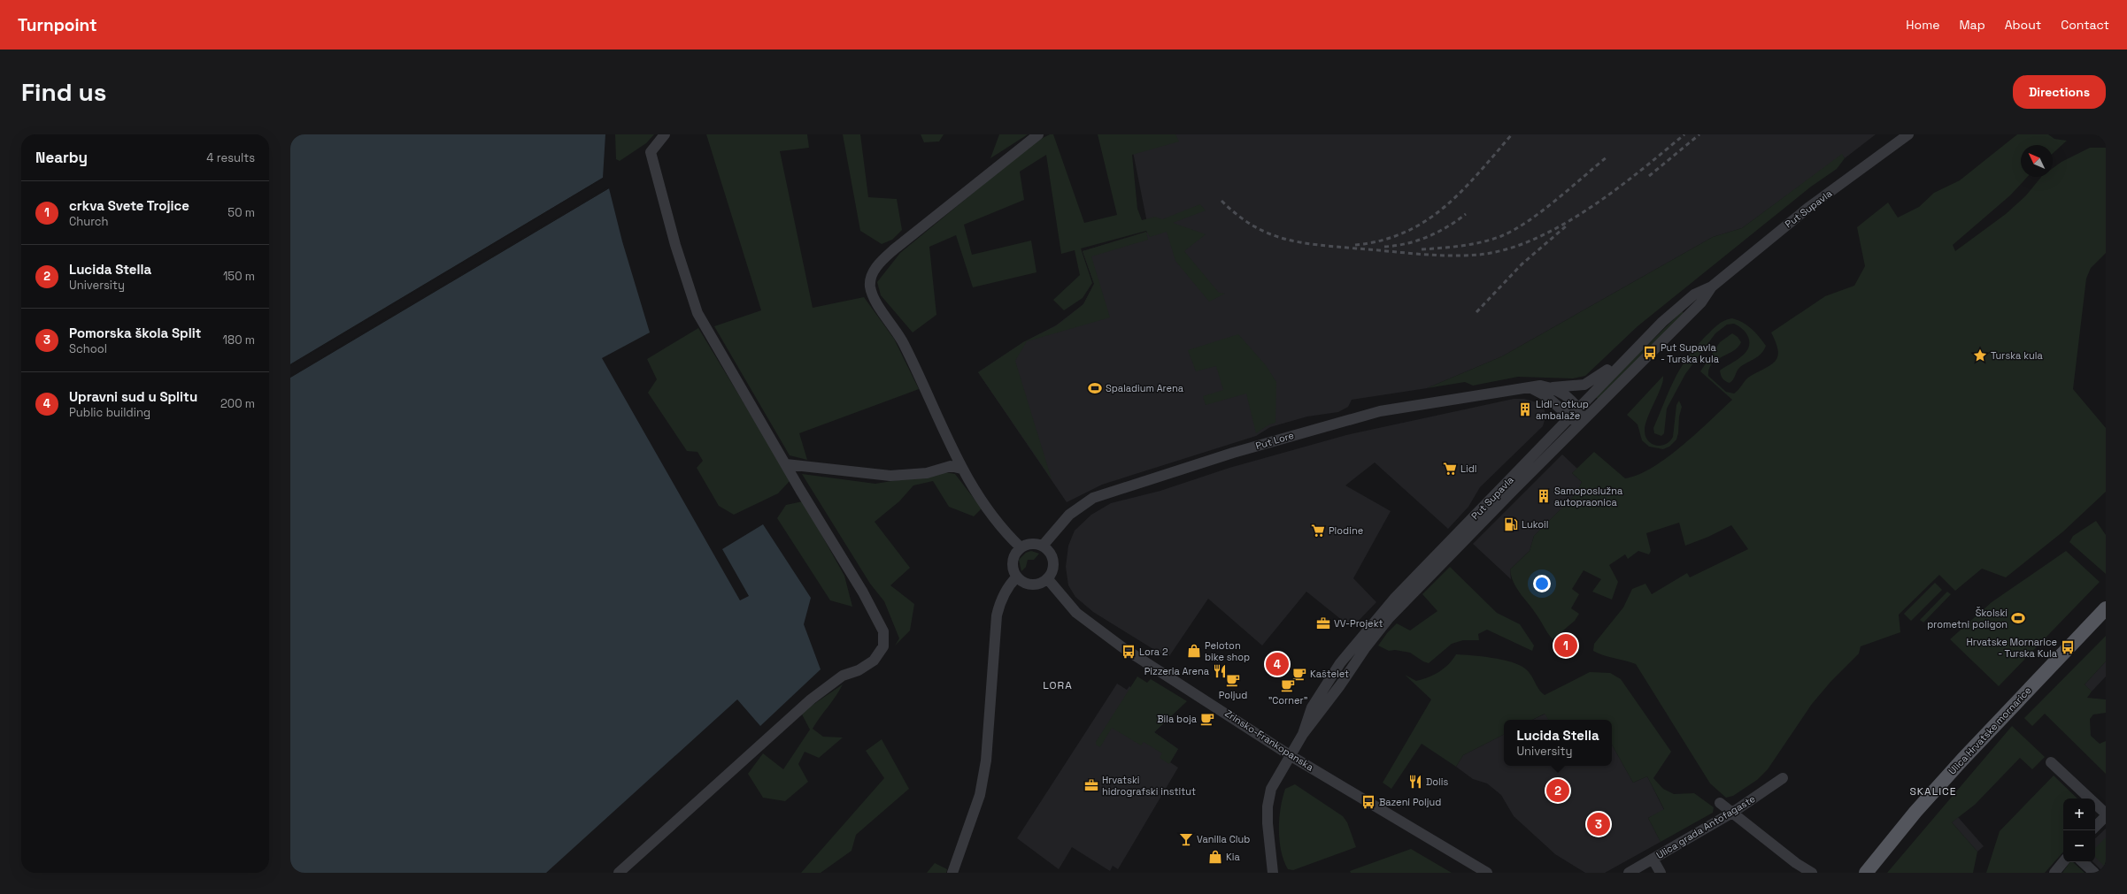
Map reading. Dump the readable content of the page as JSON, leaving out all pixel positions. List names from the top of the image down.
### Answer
{
  "streets": {
    "main road": ["Ulica Hrvatske mornarice"],
    "street": [
      "Put Supavla",
      "Put Lore",
      "Zrinsko-Frankopanska",
      "Ulica grada Antofagaste"
    ]
  },
  "crossings": [
    ["Put Supavla", "Put Lore"],
    ["Put Supavla", "Zrinsko-Frankopanska"],
    ["Put Lore", "Zrinsko-Frankopanska"]
  ],
  "districts": ["LORA", "SKALICE"],
  "places": {
    "bus stop": [
      "Put Supavla - Turska kula",
      "Hrvatske Mornarice - Turska Kula",
      "Lora 2",
      "Bazeni Poljud"
    ],
    "place": ["Turska kula"],
    "sports": ["Spaladium Arena", "Školski prometni poligon"],
    "building": ["Lidl - otkup ambalaže", "Samoposlužna autopraonica"],
    "supermarket": ["Lidl", "Plodine"],
    "fuel station": ["Lukoil"],
    "office": ["VV-Projekt", "Hrvatski hidrografski institut"],
    "shop": ["Peloton bike shop", "Kia"],
    "restaurant": ["Pizzeria Arena", "Dolis"],
    "cafe": [
      "Kaštelet",
      "Poljud",
      "\"Corner\"",
      "Bila boja"
    ],
    "bar": ["Vanilla Club"]
  },
  "north": "top left",
  "page": {
    "header": "Turnpoint",
    "nav": [
      "Home",
      "Map",
      "About",
      "Contact"
    ],
    "buttons": "Directions",
    "title": "Find us",
    "heading": ["Nearby", "4 results"],
    "list": [
      {
        "mark": "1",
        "name": "crkva Svete Trojice",
        "note": "Church",
        "value": "50 m"
      },
      {
        "mark": "2",
        "name": "Lucida Stella",
        "note": "University",
        "value": "150 m"
      },
      {
        "mark": "3",
        "name": "Pomorska škola Split",
        "note": "School",
        "value": "180 m"
      },
      {
        "mark": "4",
        "name": "Upravni sud u Splitu",
        "note": "Public building",
        "value": "200 m"
      }
    ],
    "pins": [
      "1",
      "4",
      "2",
      "3"
    ],
    "popup": ["Lucida Stella", "University"],
    "map_buttons": ["+", "−"]
  }
}
